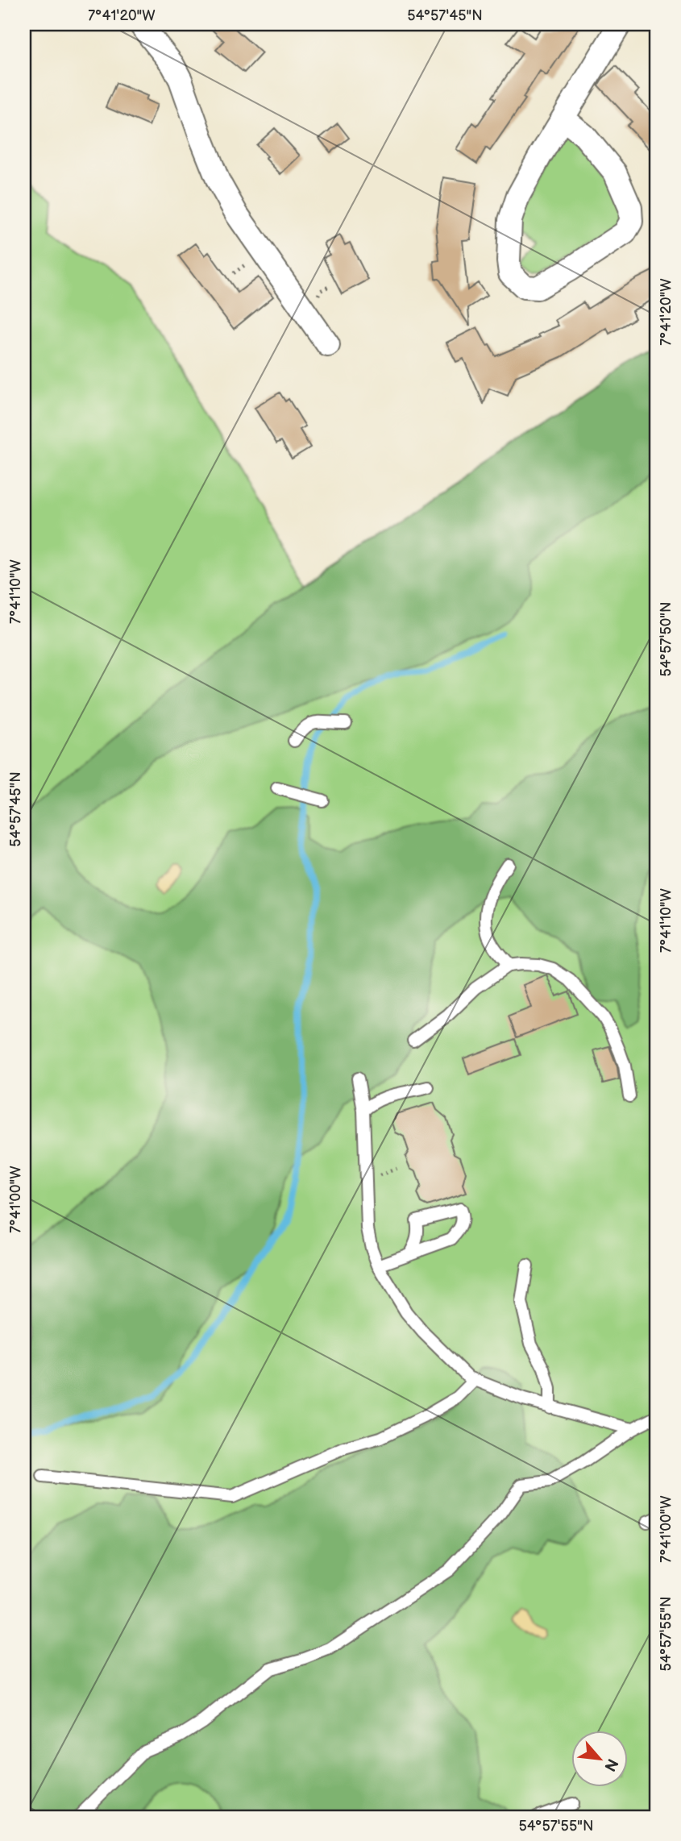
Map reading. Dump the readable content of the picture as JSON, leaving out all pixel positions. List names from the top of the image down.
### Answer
{
  "north": "bottom right",
  "coordinates": [
    "7°41'20\"W",
    "54°57'45\"N",
    "7°41'10\"W",
    "54°57'50\"N",
    "7°41'00\"W",
    "54°57'55\"N"
  ]
}
